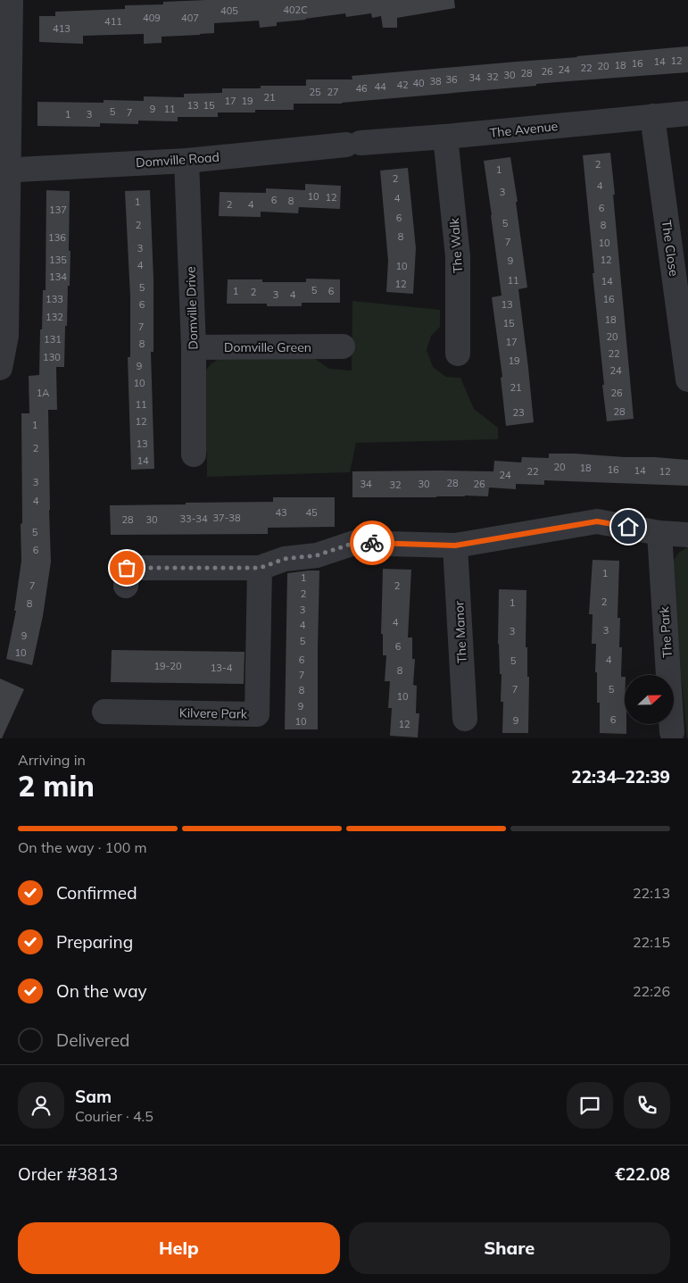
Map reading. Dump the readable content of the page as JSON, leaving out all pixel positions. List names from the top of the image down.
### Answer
{
  "streets": {
    "street": [
      "The Avenue",
      "Domville Road",
      "The Walk",
      "The Close",
      "Domville Drive",
      "Domville Green",
      "The Manor",
      "The Park",
      "Kilvere Park"
    ]
  },
  "crossings": [
    ["The Avenue", "Domville Road"],
    ["The Avenue", "The Walk"],
    ["The Avenue", "The Close"],
    ["Domville Road", "Domville Drive"],
    ["Domville Drive", "Domville Green"]
  ],
  "house_numbers": [
    "402C",
    "405",
    "409",
    "407",
    "411",
    "413",
    "12",
    "14",
    "16",
    "18",
    "20",
    "22",
    "24",
    "26",
    "28",
    "30",
    "32",
    "34",
    "36",
    "38",
    "40",
    "42",
    "44",
    "46",
    "25",
    "27",
    "21",
    "17",
    "19",
    "13",
    "15",
    "9",
    "11",
    "5",
    "7",
    "1",
    "3",
    "2",
    "1",
    "2",
    "4",
    "3",
    "10",
    "12",
    "4",
    "6",
    "8",
    "1",
    "2",
    "4",
    "6",
    "137",
    "6",
    "5",
    "2",
    "8",
    "8",
    "136",
    "7",
    "10",
    "3",
    "135",
    "12",
    "9",
    "4",
    "10",
    "134",
    "11",
    "14",
    "12",
    "5",
    "5",
    "1",
    "6",
    "2",
    "3",
    "4",
    "133",
    "16",
    "6",
    "13",
    "132",
    "18",
    "15",
    "7",
    "20",
    "131",
    "17",
    "8",
    "22",
    "130",
    "19",
    "9",
    "24",
    "10",
    "21",
    "1A",
    "26",
    "11",
    "28",
    "23",
    "12",
    "1",
    "13",
    "2",
    "14",
    "20",
    "18",
    "16",
    "14",
    "22",
    "12",
    "24",
    "3",
    "28",
    "34",
    "30",
    "26",
    "32",
    "4",
    "43",
    "45",
    "37-38",
    "33-34",
    "28",
    "30",
    "5",
    "6",
    "1",
    "1",
    "7",
    "2",
    "2",
    "2",
    "1",
    "8",
    "3",
    "4",
    "4",
    "3",
    "3",
    "9",
    "5",
    "6",
    "10",
    "6",
    "4",
    "5",
    "19-20",
    "13-4",
    "8",
    "7",
    "7",
    "5",
    "8",
    "10",
    "9",
    "6",
    "9",
    "10",
    "12"
  ],
  "north": "right",
  "page": {
    "heading": ["2 min", "Arriving in", "22:34–22:39"],
    "panel": [
      "Sam",
      "Courier · 4.5",
      "Order #3813",
      "€22.08"
    ],
    "bar": "On the way · 100 m",
    "list": [
      ["Confirmed", "22:13"],
      ["Preparing", "22:15"],
      ["On the way", "22:26"],
      "Delivered"
    ],
    "buttons": ["Help", "Share"]
  }
}
